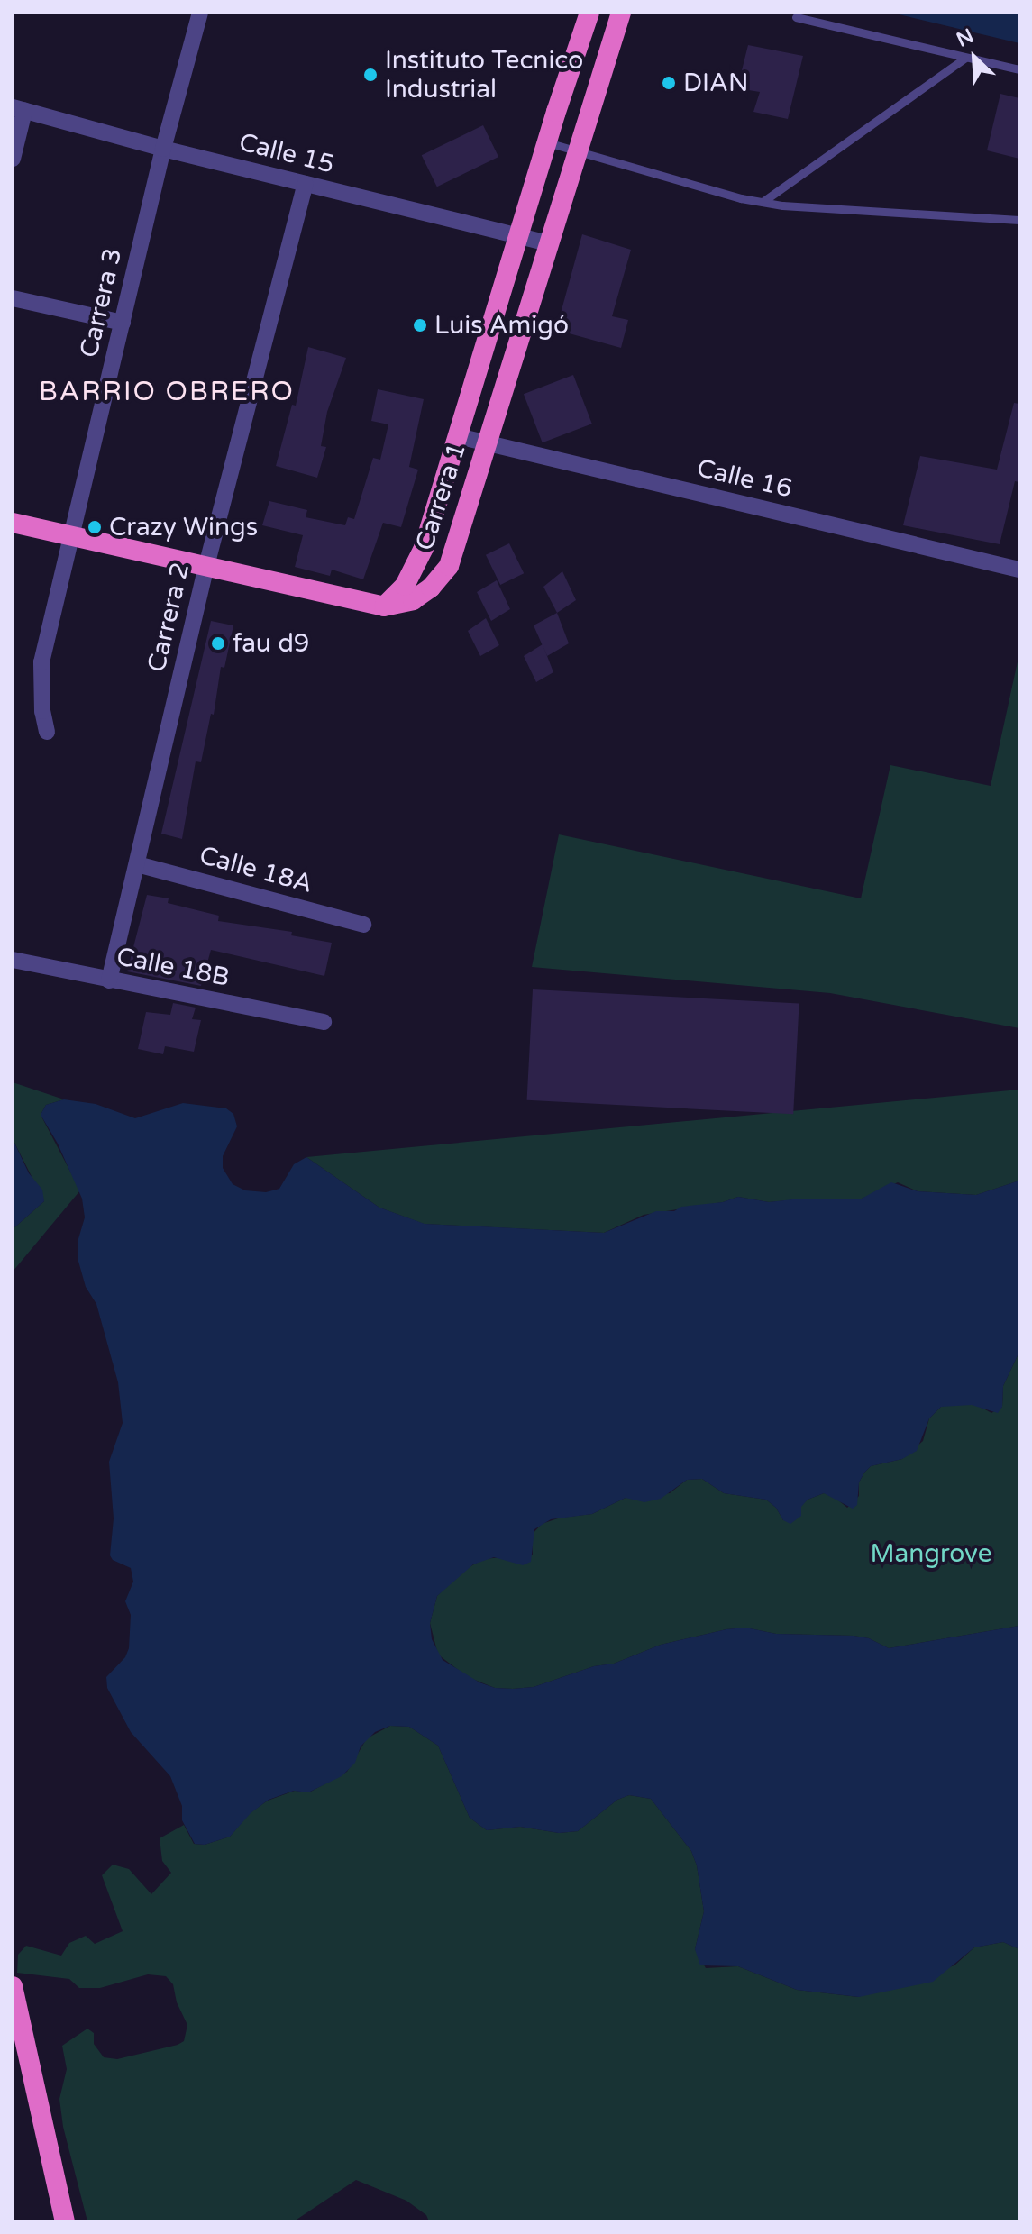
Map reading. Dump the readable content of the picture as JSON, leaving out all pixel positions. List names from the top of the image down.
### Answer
{
  "streets": {
    "highway": ["Carrera 1"],
    "street": [
      "Calle 15",
      "Carrera 3",
      "Calle 16",
      "Carrera 2",
      "Calle 18A",
      "Calle 18B"
    ]
  },
  "crossings": [
    ["Calle 15", "Carrera 3"],
    ["Calle 15", "Carrera 1"],
    ["Calle 15", "Carrera 2"],
    ["Calle 16", "Carrera 1"],
    ["Carrera 2", "Calle 18A"],
    ["Carrera 2", "Calle 18B"]
  ],
  "districts": ["BARRIO OBRERO"],
  "parks": ["Mangrove"],
  "places": [
    "Instituto Tecnico Industrial",
    "DIAN",
    "Luis Amigó",
    "Crazy Wings",
    "fau d9"
  ],
  "north": "top left"
}
